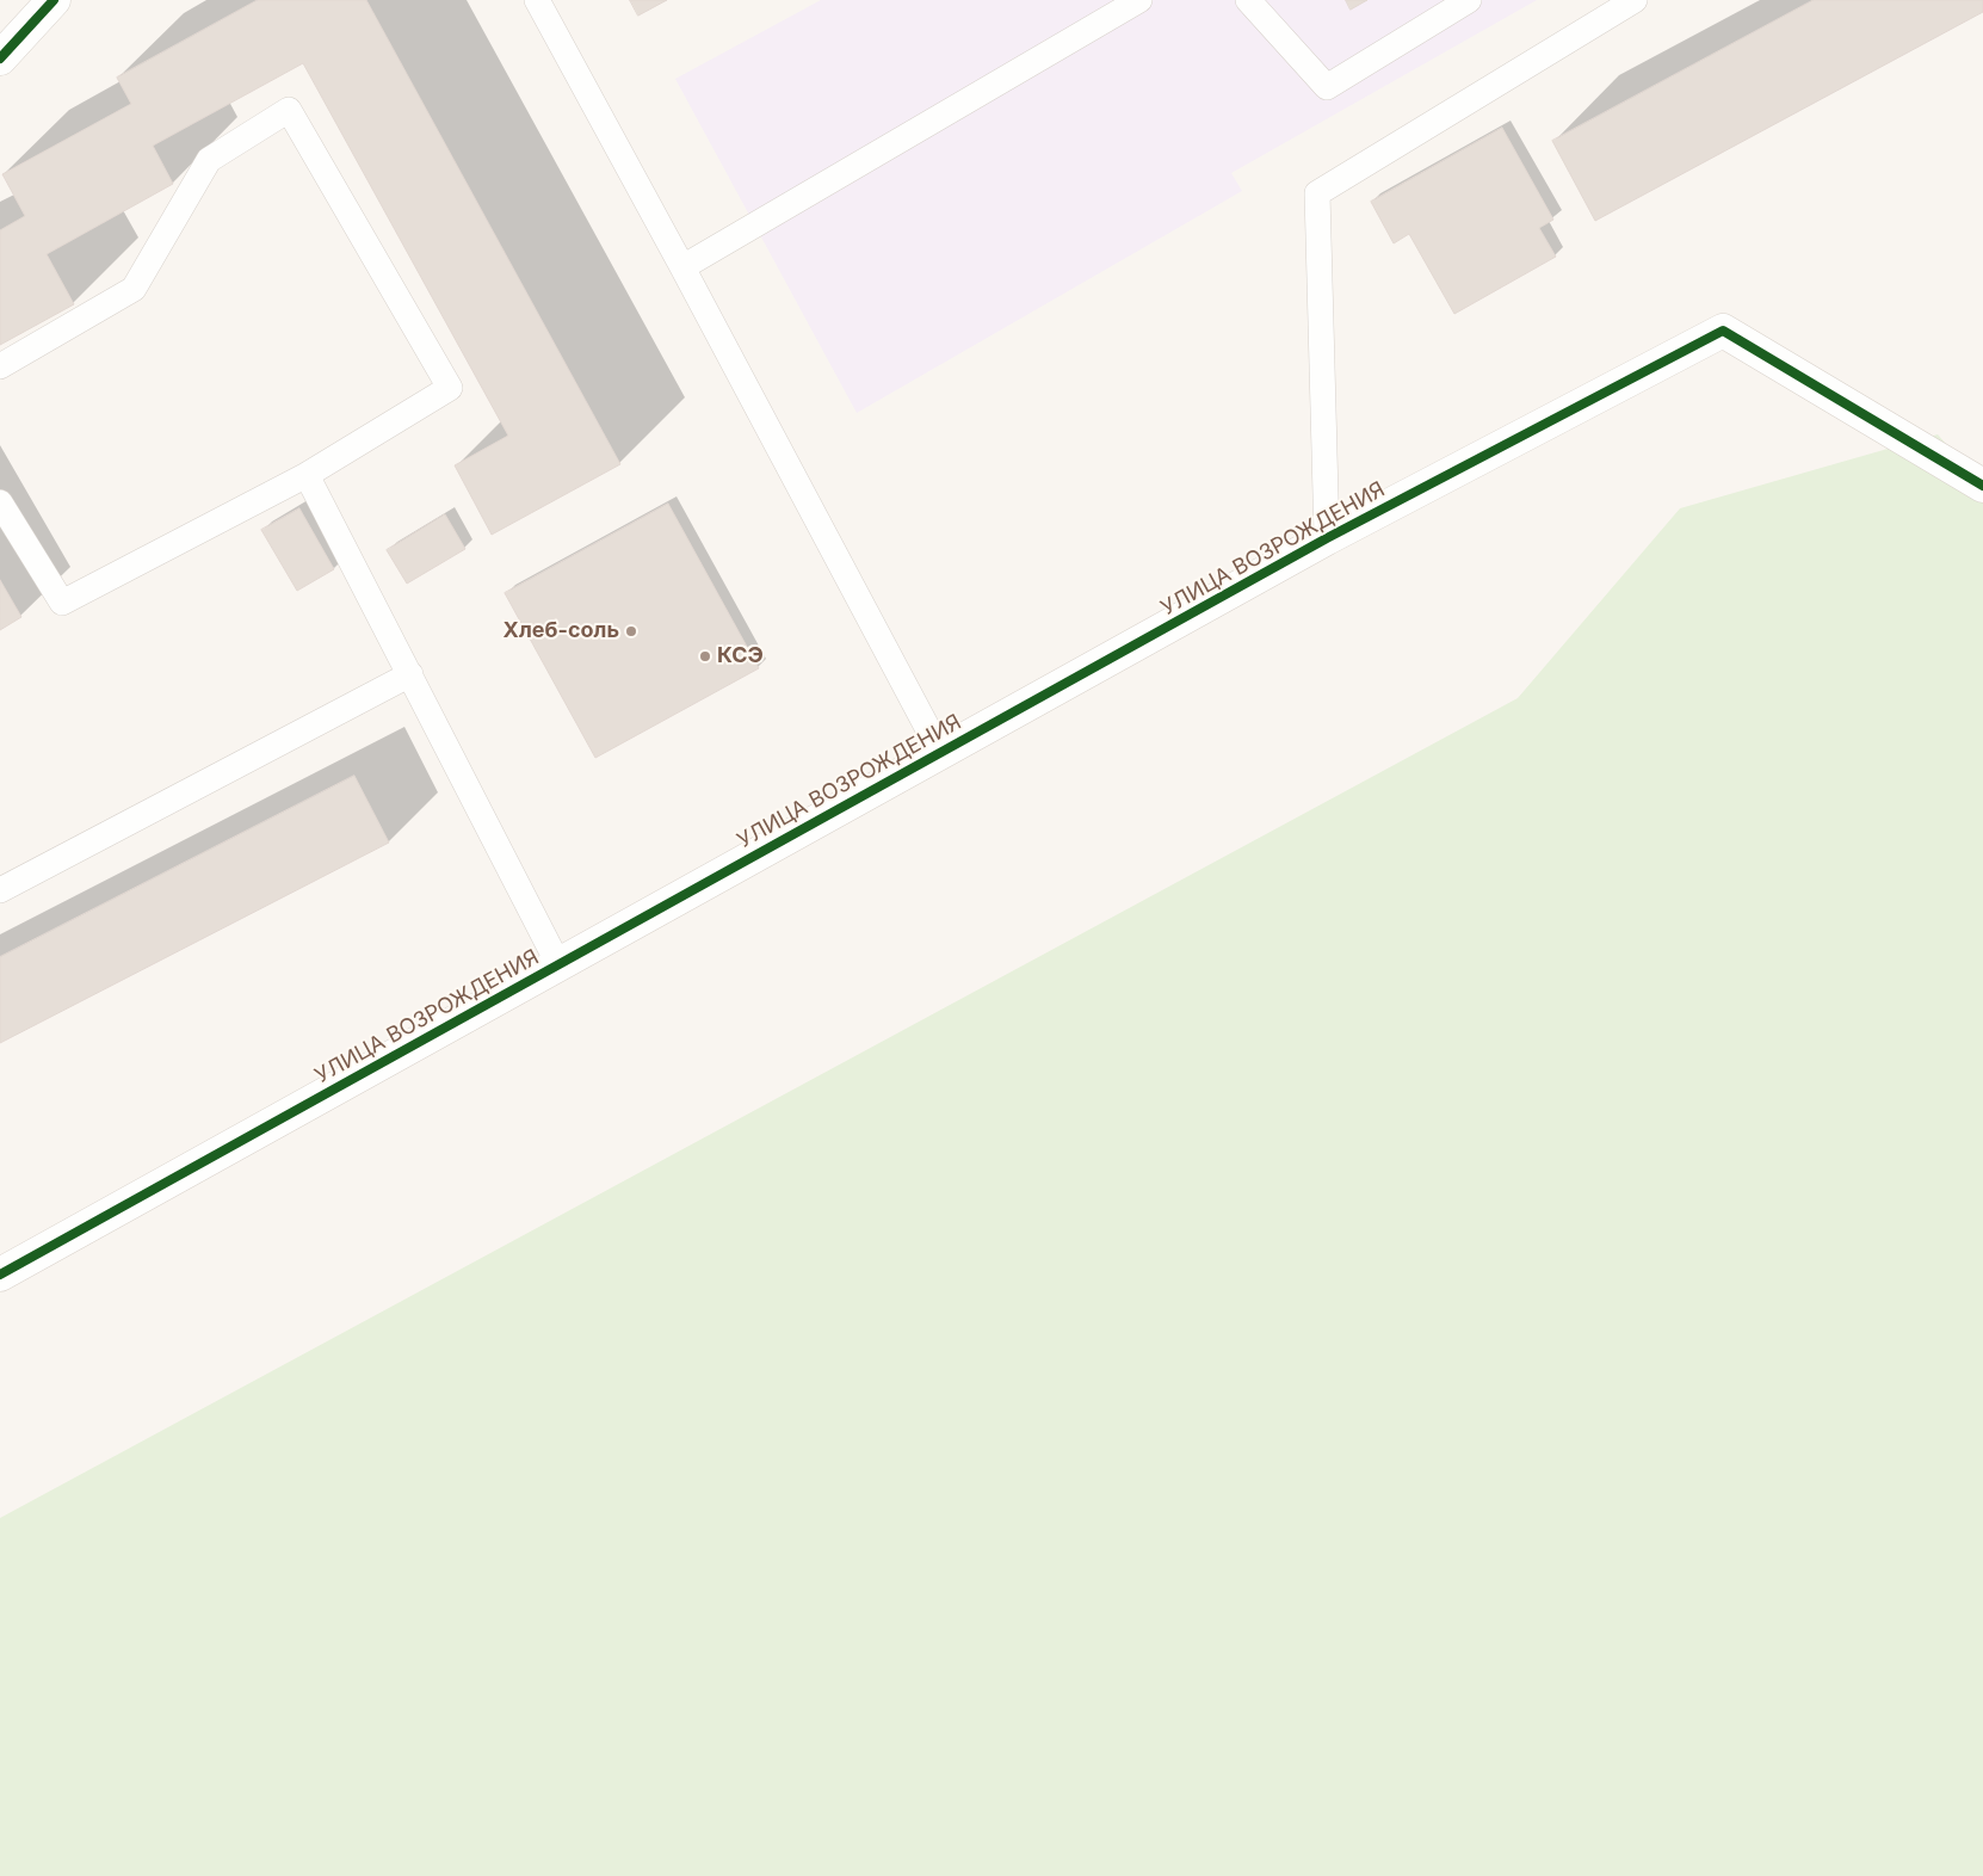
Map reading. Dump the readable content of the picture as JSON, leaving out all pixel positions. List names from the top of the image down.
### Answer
{
  "streets": {
    "street": ["УЛИЦА ВОЗРОЖДЕНИЯ"]
  },
  "places": ["Хлеб-соль", "КСЭ"]
}
